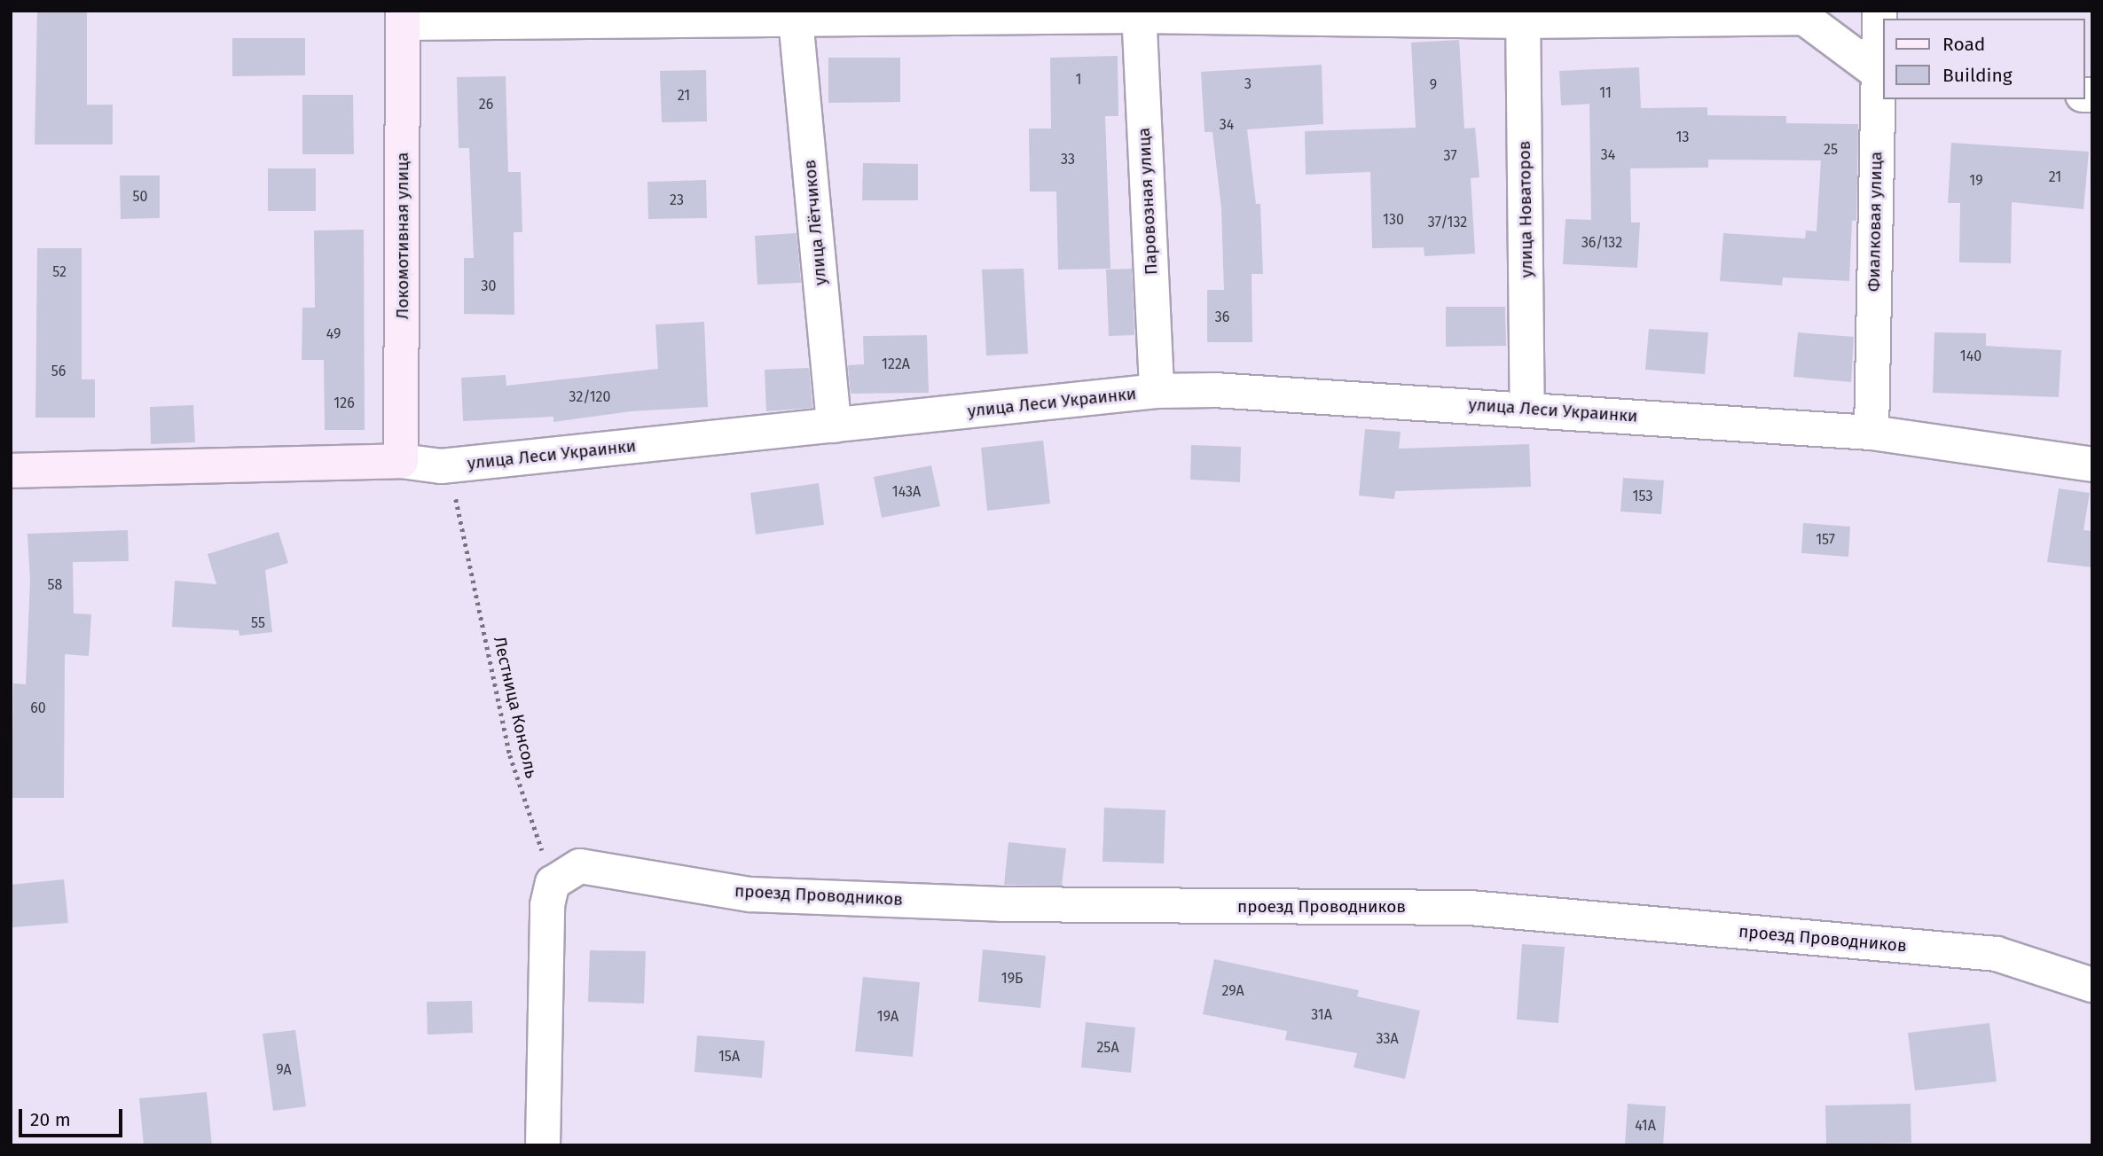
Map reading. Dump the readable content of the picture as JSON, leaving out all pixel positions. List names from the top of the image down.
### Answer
{
  "streets": {
    "main road": ["Локомотивная улица", "улица Леси Украинки"],
    "street": [
      "Паровозная улица",
      "улица Новаторов",
      "Фиалковая улица",
      "улица Лётчиков",
      "проезд Проводников"
    ],
    "path": ["Лестница Консоль"]
  },
  "crossings": [
    ["Паровозная улица", "улица Леси Украинки"],
    ["улица Новаторов", "улица Леси Украинки"],
    ["Фиалковая улица", "улица Леси Украинки"],
    ["улица Лётчиков", "улица Леси Украинки"],
    ["Локомотивная улица", "улица Леси Украинки"],
    ["улица Леси Украинки", "Лестница Консоль"]
  ],
  "house_numbers": [
    "1",
    "3",
    "9",
    "11",
    "21",
    "26",
    "34",
    "13",
    "25",
    "34",
    "37",
    "33",
    "21",
    "19",
    "50",
    "23",
    "130",
    "37/132",
    "36/132",
    "52",
    "30",
    "36",
    "49",
    "140",
    "122А",
    "56",
    "32/120",
    "126",
    "143А",
    "153",
    "157",
    "58",
    "55",
    "60",
    "19Б",
    "29А",
    "31А",
    "19А",
    "33А",
    "25А",
    "15А",
    "9А",
    "41А"
  ],
  "legend": ["Road", "Building"],
  "scale_bar": "20 m"
}
